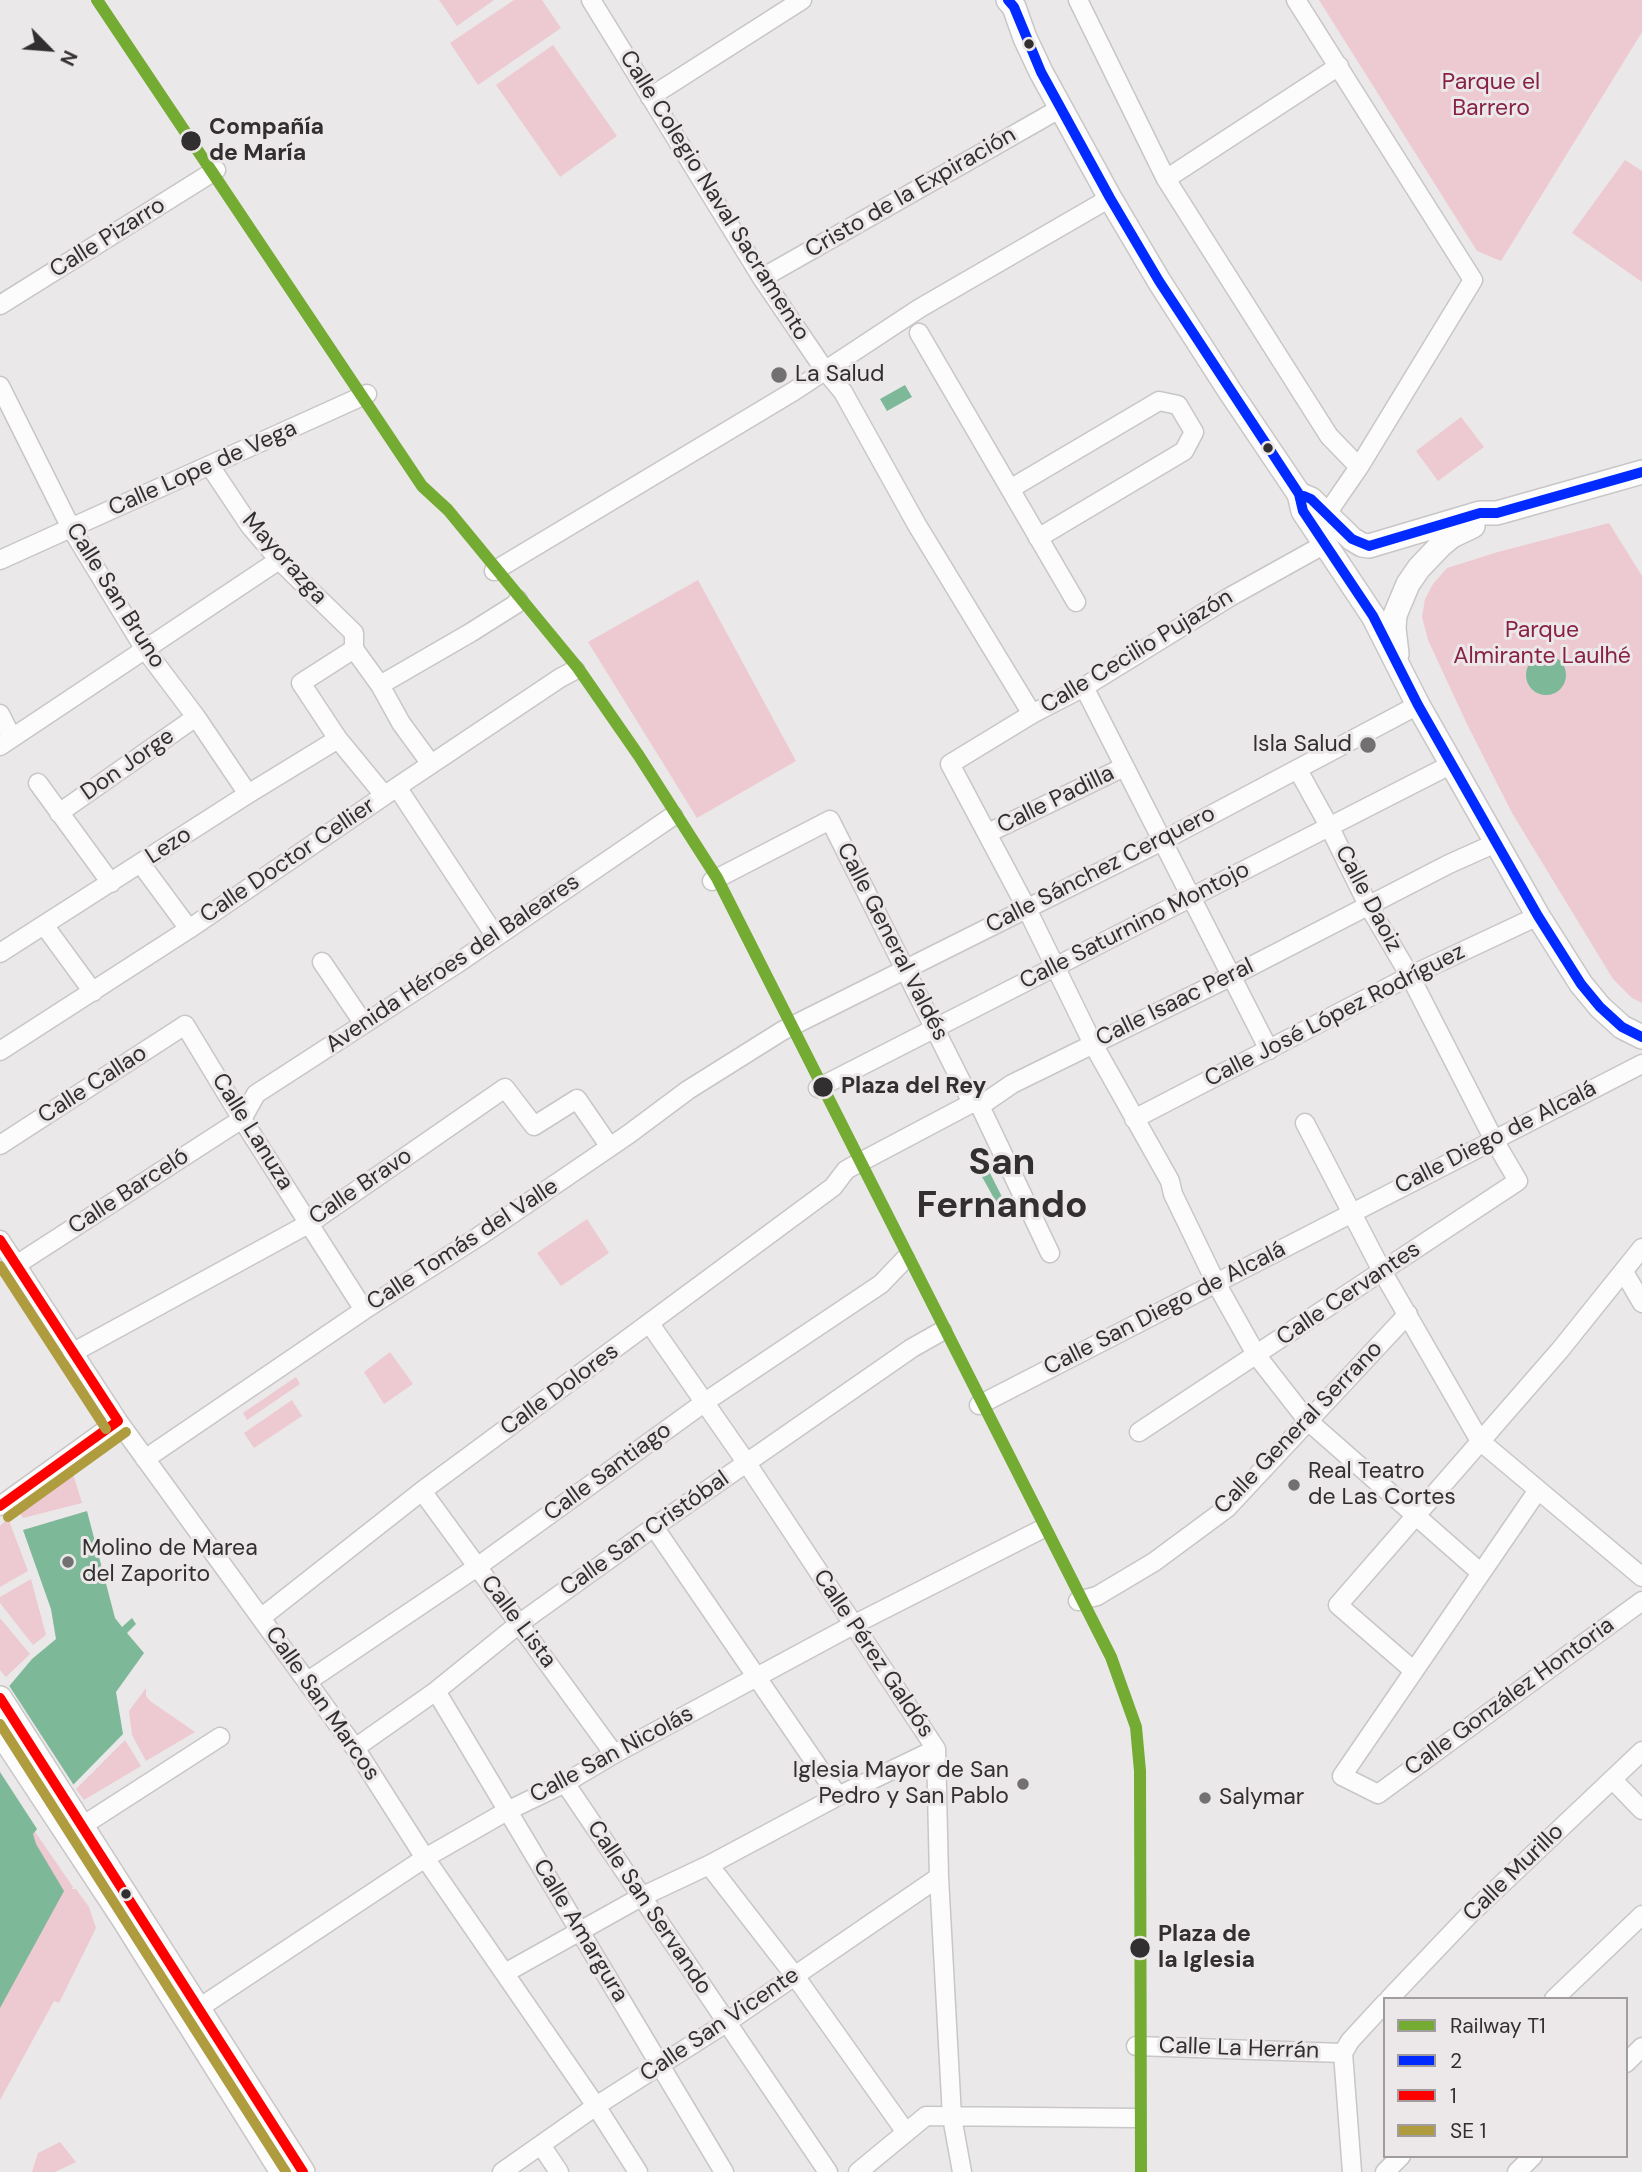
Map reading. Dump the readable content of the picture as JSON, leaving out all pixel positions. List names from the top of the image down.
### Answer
{
  "streets": {
    "street": [
      "Cristo de la Expiración",
      "Calle Colegio Naval Sacramento",
      "Calle Pizarro",
      "Calle Lope de Vega",
      "Mayorazga",
      "Calle San Bruno",
      "Calle Cecilio Pujazón",
      "Don Jorge",
      "Calle Padilla",
      "Lezo",
      "Calle Doctor Cellier",
      "Calle Sánchez Cerquero",
      "Calle Daoiz",
      "Calle Saturnino Montojo",
      "Calle General Valdés",
      "Avenida Héroes del Baleares",
      "Calle Isaac Peral",
      "Calle José López Rodríguez",
      "Calle Callao",
      "Calle Lanuza",
      "Calle Diego de Alcalá",
      "Calle Bravo",
      "Calle Barceló",
      "Calle Tomás del Valle",
      "Calle Cervantes",
      "Calle San Diego de Alcalá",
      "Calle Dolores",
      "Calle General Serrano",
      "Calle Santiago",
      "Calle San Cristóbal",
      "Calle Lista",
      "Calle Pérez Galdós",
      "Calle González Hontoria",
      "Calle San Marcos",
      "Calle San Nicolás",
      "Calle Murillo",
      "Calle San Servando",
      "Calle Amargura",
      "Calle San Vicente",
      "Calle La Herrán"
    ]
  },
  "crossings": [
    ["Cristo de la Expiración", "Calle Colegio Naval Sacramento"],
    ["Calle Colegio Naval Sacramento", "Calle Cecilio Pujazón"],
    ["Calle Lope de Vega", "Mayorazga"],
    ["Calle Lope de Vega", "Calle San Bruno"],
    ["Mayorazga", "Calle Doctor Cellier"],
    ["Calle San Bruno", "Don Jorge"],
    ["Calle San Bruno", "Lezo"],
    ["Calle Cecilio Pujazón", "Calle Padilla"],
    ["Calle Sánchez Cerquero", "Calle Daoiz"],
    ["Calle Sánchez Cerquero", "Calle General Valdés"],
    ["Calle Sánchez Cerquero", "Calle Tomás del Valle"],
    ["Calle Daoiz", "Calle Saturnino Montojo"],
    ["Calle Daoiz", "Calle Isaac Peral"],
    ["Calle Daoiz", "Calle José López Rodríguez"],
    ["Calle Daoiz", "Calle Diego de Alcalá"],
    ["Calle Daoiz", "Calle Cervantes"],
    ["Calle Saturnino Montojo", "Calle General Valdés"],
    ["Calle General Valdés", "Calle Isaac Peral"],
    ["Avenida Héroes del Baleares", "Calle Lanuza"],
    ["Avenida Héroes del Baleares", "Calle Barceló"],
    ["Calle Isaac Peral", "Calle Dolores"],
    ["Calle Callao", "Calle Lanuza"],
    ["Calle Lanuza", "Calle Bravo"],
    ["Calle Lanuza", "Calle Barceló"],
    ["Calle Lanuza", "Calle Tomás del Valle"],
    ["Calle Diego de Alcalá", "Calle Cervantes"],
    ["Calle Diego de Alcalá", "Calle San Diego de Alcalá"],
    ["Calle Bravo", "Calle Tomás del Valle"],
    ["Calle Bravo", "Calle San Marcos"],
    ["Calle Barceló", "Calle San Marcos"],
    ["Calle Tomás del Valle", "Calle San Marcos"],
    ["Calle Dolores", "Calle Lista"],
    ["Calle Dolores", "Calle Pérez Galdós"],
    ["Calle Dolores", "Calle San Marcos"],
    ["Calle Santiago", "Calle Lista"],
    ["Calle Santiago", "Calle Pérez Galdós"],
    ["Calle Santiago", "Calle San Marcos"],
    ["Calle San Cristóbal", "Calle Lista"],
    ["Calle San Cristóbal", "Calle Pérez Galdós"],
    ["Calle San Cristóbal", "Calle San Marcos"],
    ["Calle San Cristóbal", "Calle Amargura"],
    ["Calle Lista", "Calle San Nicolás"],
    ["Calle Pérez Galdós", "Calle San Nicolás"],
    ["Calle Pérez Galdós", "Calle San Vicente"],
    ["Calle San Marcos", "Calle San Nicolás"],
    ["Calle San Marcos", "Calle San Vicente"],
    ["Calle San Nicolás", "Calle San Servando"],
    ["Calle San Nicolás", "Calle Amargura"],
    ["Calle San Servando", "Calle San Vicente"],
    ["Calle Amargura", "Calle San Vicente"]
  ],
  "districts": ["San Fernando"],
  "parks": ["Parque el Barrero", "Parque Almirante Laulhé"],
  "places": [
    "Compañía de María",
    "La Salud",
    "Isla Salud",
    "Plaza del Rey",
    "Real Teatro de Las Cortes",
    "Molino de Marea del Zaporito",
    "Iglesia Mayor de San Pedro y San Pablo",
    "Salymar",
    "Plaza de la Iglesia"
  ],
  "lines": ["rail line T1", "transit line 2", "transit line 1"],
  "legend": [
    "Railway T1",
    "2",
    "1",
    "SE 1"
  ],
  "north": "bottom right"
}
